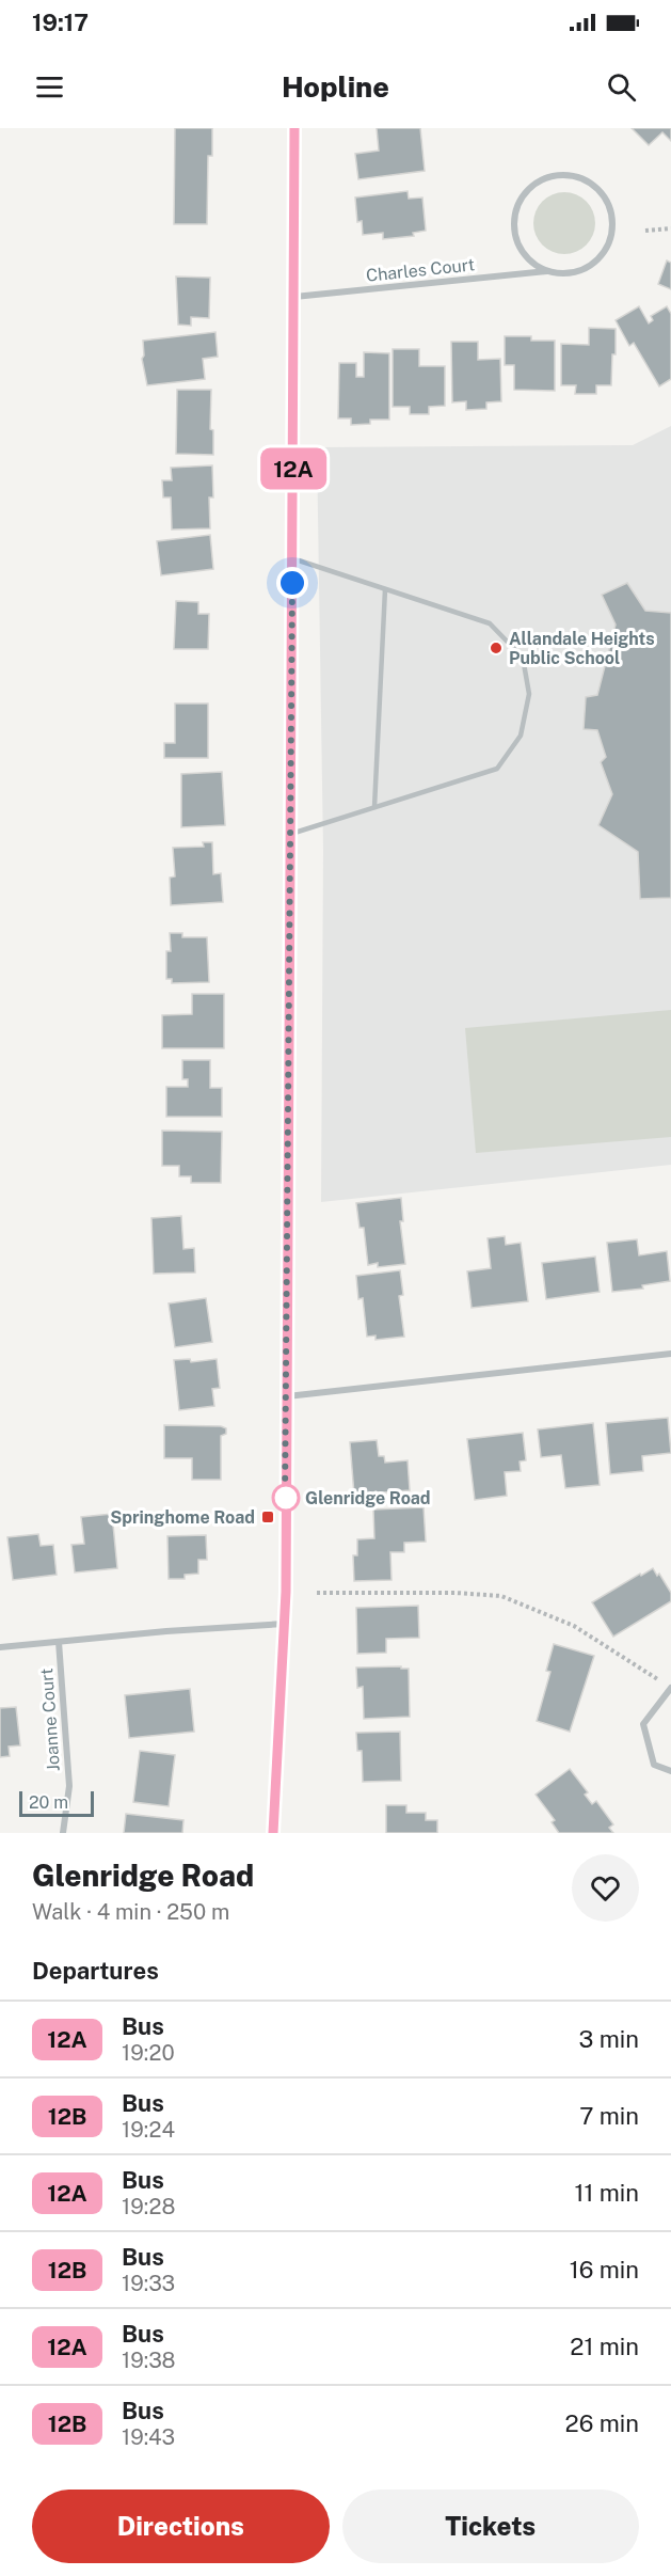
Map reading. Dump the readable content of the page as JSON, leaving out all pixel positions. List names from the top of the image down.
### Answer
{
  "streets": {
    "street": ["Charles Court", "Joanne Court"]
  },
  "places": {
    "other": ["Allandale Heights Public School", "Glenridge Road"],
    "transit": ["Springhome Road"]
  },
  "lines": ["bus line 12A"],
  "scale_bar": "20 m",
  "page": {
    "status": "19:17",
    "header": "Hopline",
    "on_map": "12A",
    "scale": "20 m",
    "heading": [
      ["Glenridge Road", "Walk · 4 min · 250 m"],
      "Departures"
    ],
    "list": [
      {
        "mark": "12A",
        "name": "Bus",
        "note": "19:20",
        "value": "3 min"
      },
      {
        "mark": "12B",
        "name": "Bus",
        "note": "19:24",
        "value": "7 min"
      },
      {
        "mark": "12A",
        "name": "Bus",
        "note": "19:28",
        "value": "11 min"
      },
      {
        "mark": "12B",
        "name": "Bus",
        "note": "19:33",
        "value": "16 min"
      },
      {
        "mark": "12A",
        "name": "Bus",
        "note": "19:38",
        "value": "21 min"
      },
      {
        "mark": "12B",
        "name": "Bus",
        "note": "19:43",
        "value": "26 min"
      }
    ],
    "buttons": ["Directions", "Tickets"]
  }
}
